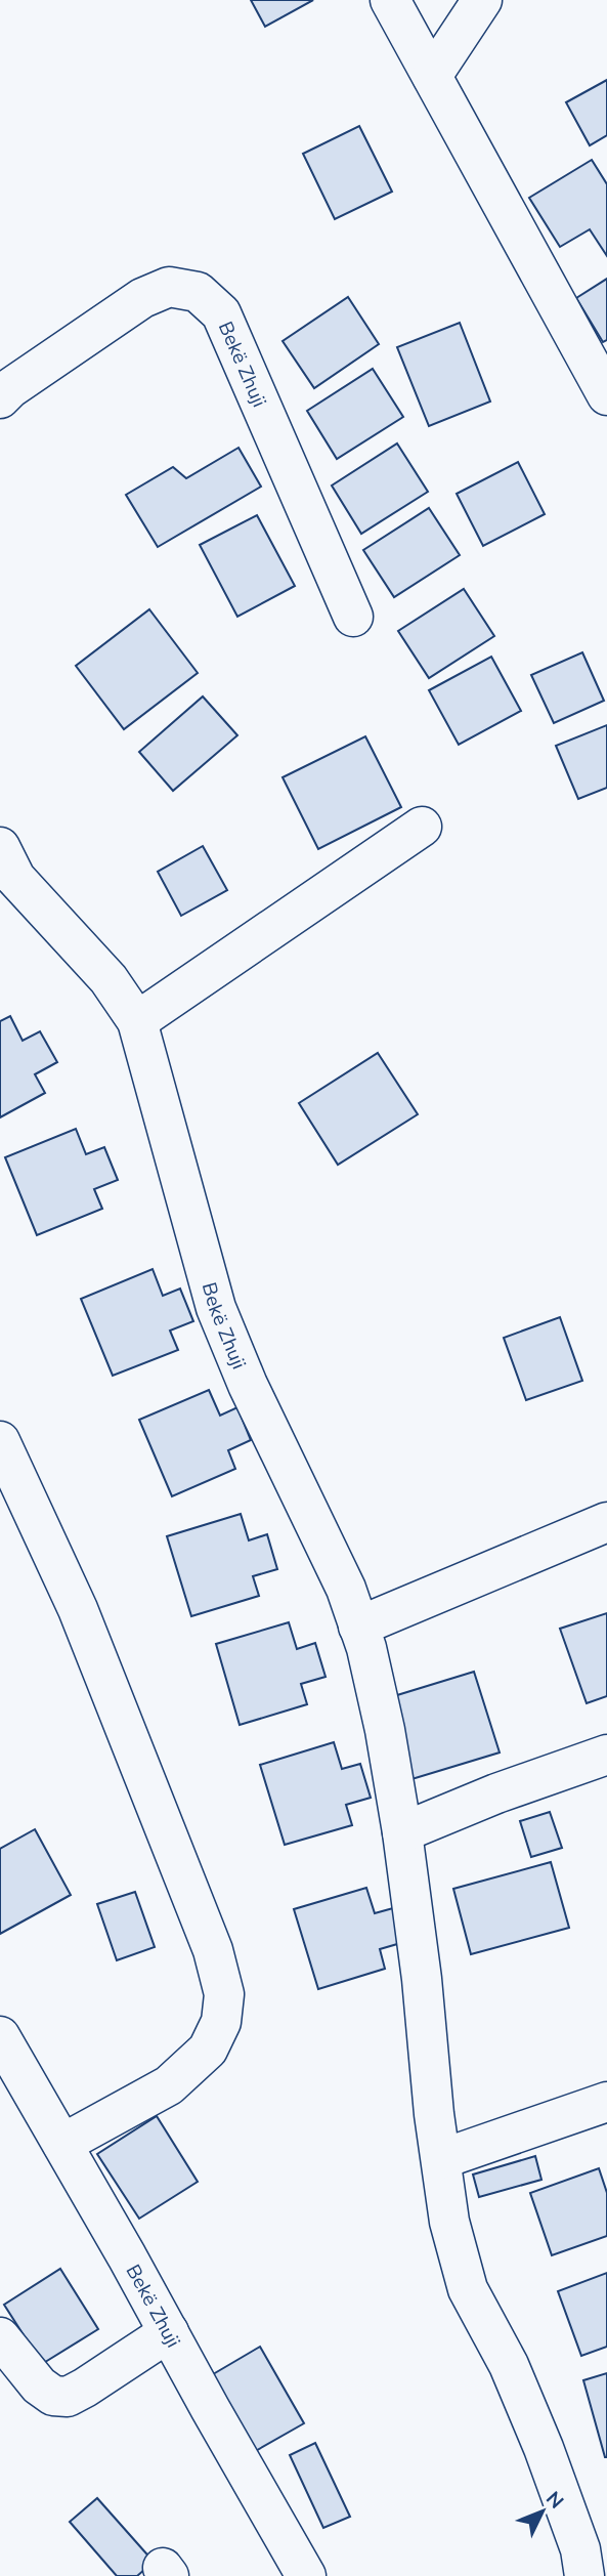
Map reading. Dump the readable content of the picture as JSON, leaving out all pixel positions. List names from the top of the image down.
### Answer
{
  "streets": {
    "street": ["Bekë Zhuji"]
  },
  "north": "top right"
}
